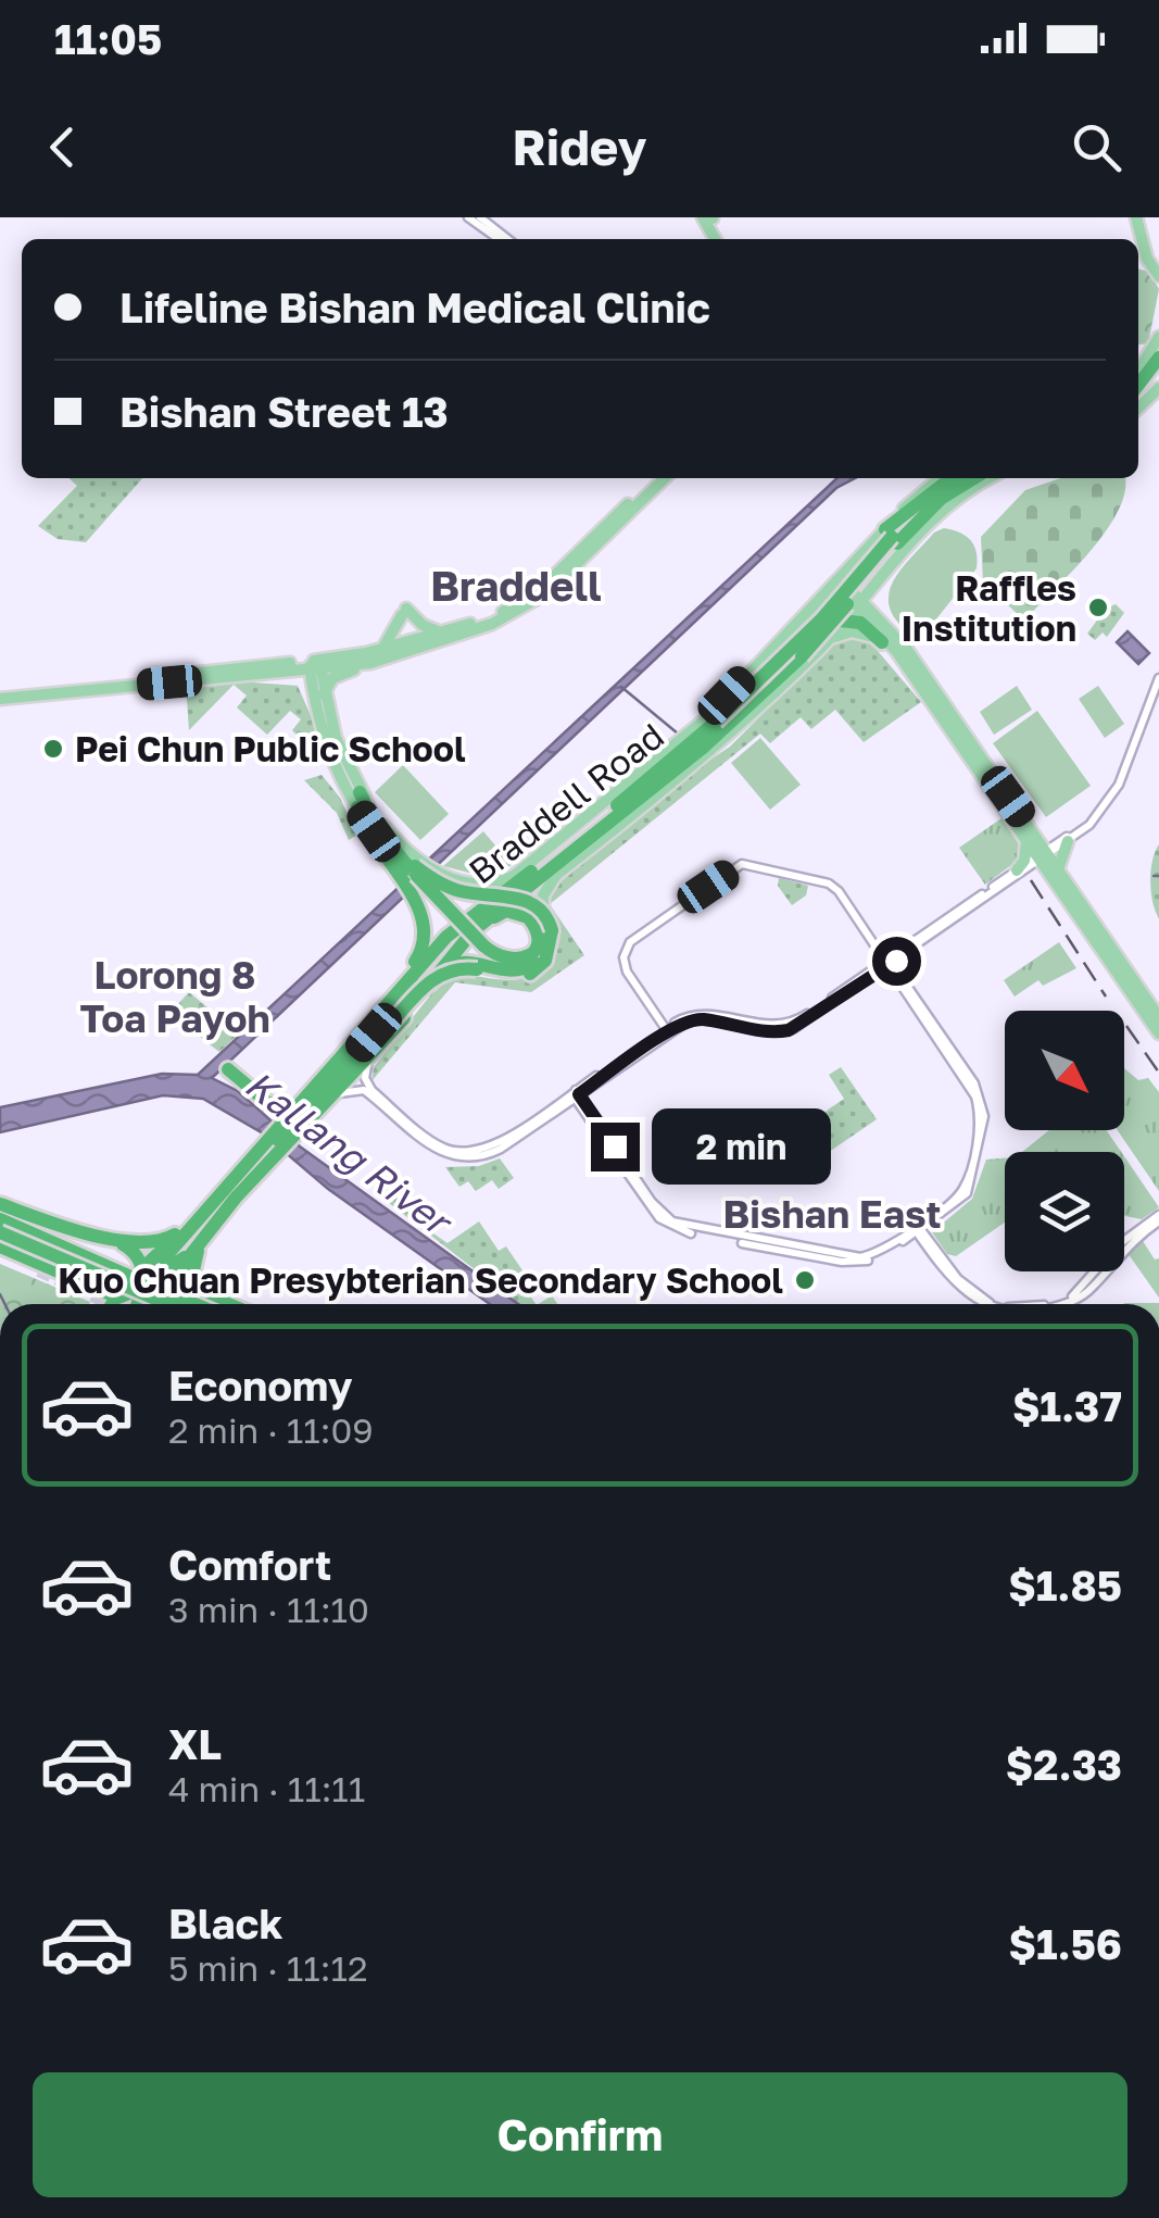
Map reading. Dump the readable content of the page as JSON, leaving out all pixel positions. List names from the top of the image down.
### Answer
{
  "streets": {
    "highway": ["Braddell Road"]
  },
  "districts": ["Braddell", "Lorong 8 Toa Payoh", "Bishan East"],
  "water": ["Kallang River"],
  "places": ["Raffles Institution", "Pei Chun Public School", "Kuo Chuan Presybterian Secondary School"],
  "north": "bottom right",
  "page": {
    "status": "11:05",
    "header": "Ridey",
    "banner": ["Lifeline Bishan Medical Clinic", "Bishan Street 13"],
    "bubble": "2 min",
    "list": [
      {
        "name": "Economy",
        "note": "2 min · 11:09",
        "value": "$1.37"
      },
      {
        "name": "Comfort",
        "note": "3 min · 11:10",
        "value": "$1.85"
      },
      {
        "name": "XL",
        "note": "4 min · 11:11",
        "value": "$2.33"
      },
      {
        "name": "Black",
        "note": "5 min · 11:12",
        "value": "$1.56"
      }
    ],
    "buttons": "Confirm"
  }
}
